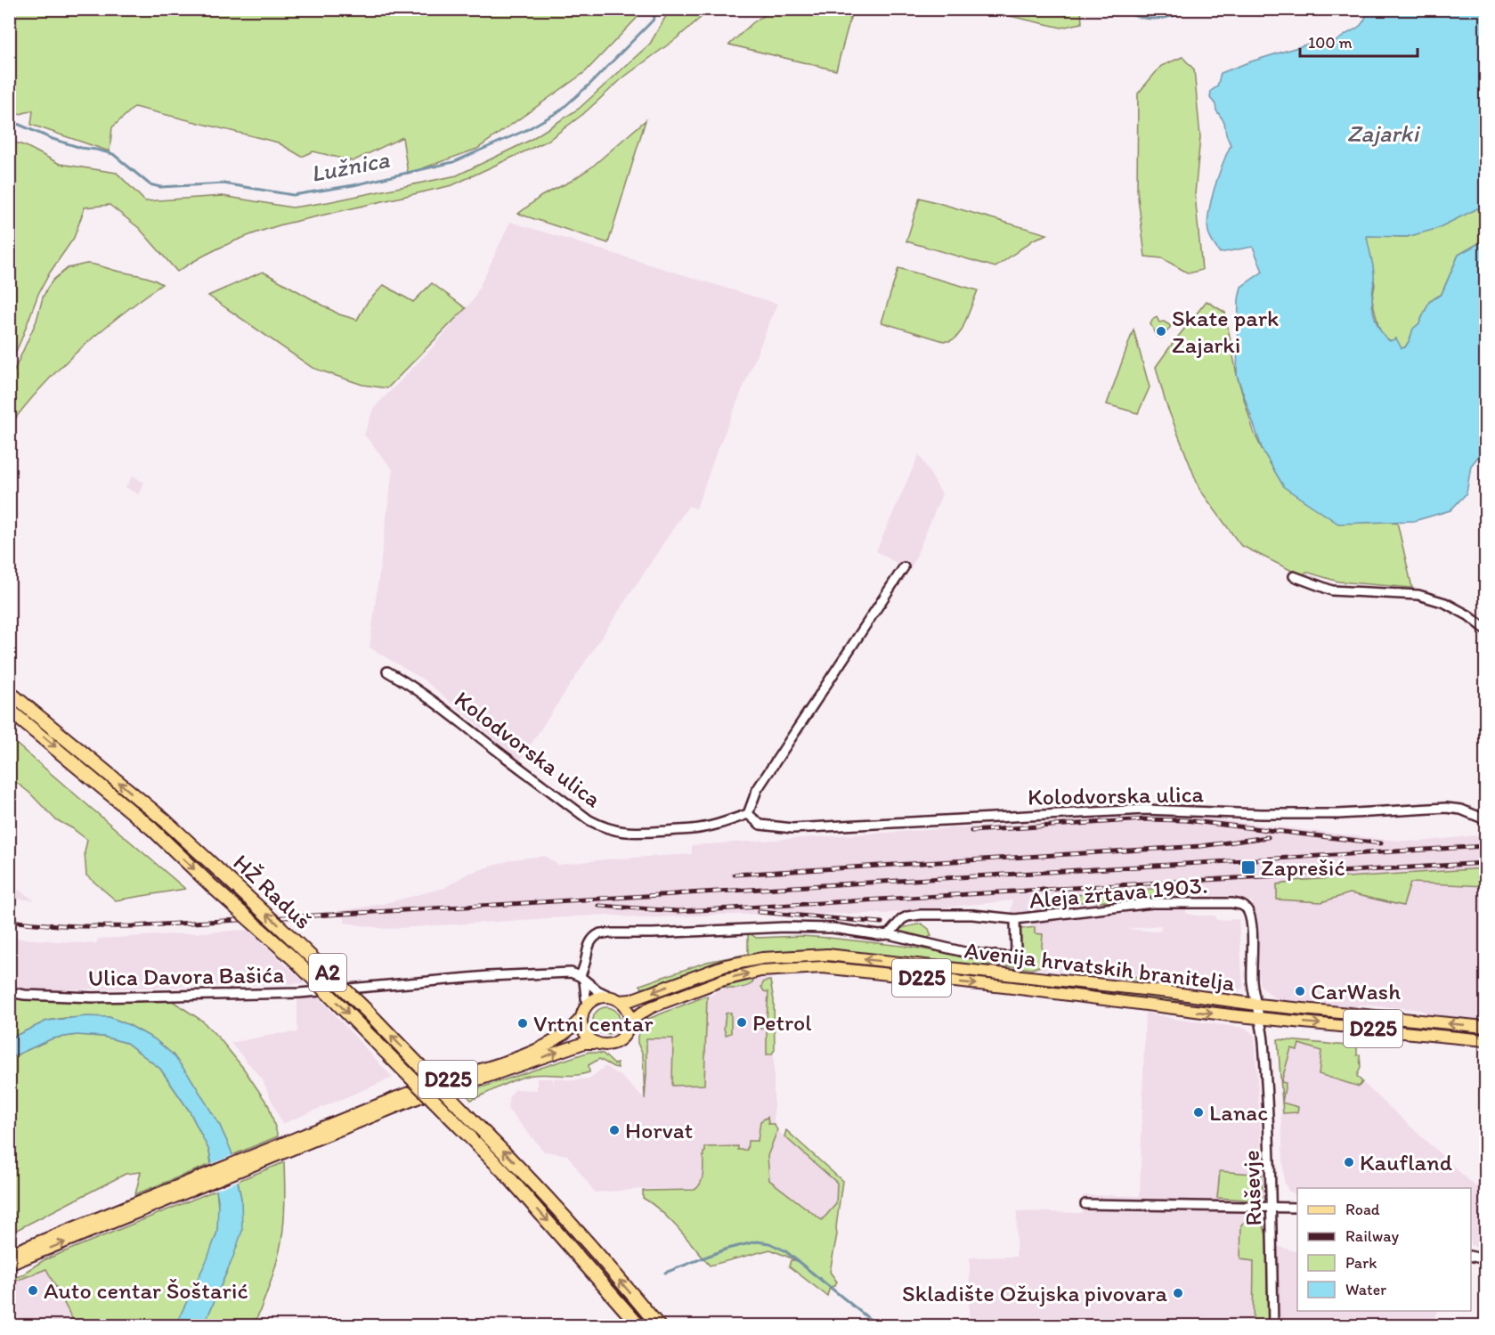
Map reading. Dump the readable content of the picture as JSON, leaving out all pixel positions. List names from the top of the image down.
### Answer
{
  "streets": {
    "highway": ["HŽ Raduš", "A2"],
    "main road": ["Avenija hrvatskih branitelja", "D225"],
    "street": [
      "Kolodvorska ulica",
      "Aleja žrtava 1903.",
      "Ulica Davora Bašića",
      "Ruševje"
    ]
  },
  "crossings": [
    ["Aleja žrtava 1903.", "Avenija hrvatskih branitelja"],
    ["Aleja žrtava 1903.", "Ruševje"],
    ["Avenija hrvatskih branitelja", "Ulica Davora Bašića"],
    ["Avenija hrvatskih branitelja", "D225"],
    ["Avenija hrvatskih branitelja", "Ruševje"],
    ["Ulica Davora Bašića", "D225"]
  ],
  "water": ["Zajarki", "Lužnica"],
  "places": {
    "other": [
      "Skate park Zajarki",
      "CarWash",
      "Petrol",
      "Vrtni centar",
      "Lanac",
      "Horvat",
      "Kaufland",
      "Auto centar Šoštarić",
      "Skladište Ožujska pivovara"
    ],
    "transit": ["Zaprešić"]
  },
  "legend": [
    "Road",
    "Railway",
    "Park",
    "Water"
  ],
  "scale_bar": "100 m"
}
